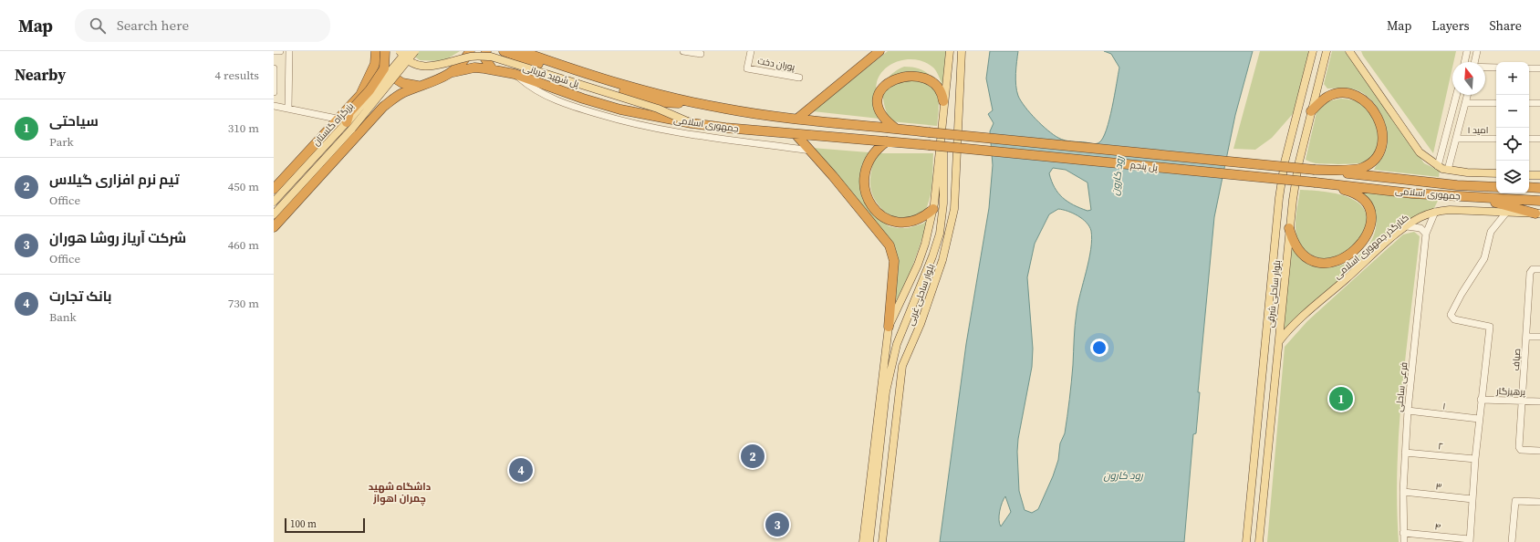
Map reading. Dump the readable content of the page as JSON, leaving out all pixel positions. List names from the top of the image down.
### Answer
{
  "streets": {
    "highway": [
      "پل شهید قربانی",
      "بزرگراه گلستان",
      "جمهوری اسلامی",
      "پل پنجم"
    ],
    "main road": ["کنارگذر جمهوری اسلامی", "بلوار ساحلی شرقی", "بلوار ساحلی غربی"],
    "street": [
      "پوران دخت",
      "امید ۱",
      "صیاف",
      "فرعی ساحلی",
      "پرهیزگار",
      "۱",
      "۲",
      "۳",
      "۴"
    ]
  },
  "crossings": [
    ["پل شهید قربانی", "جمهوری اسلامی"],
    ["جمهوری اسلامی", "پل پنجم"],
    ["کنارگذر جمهوری اسلامی", "بلوار ساحلی شرقی"],
    ["کنارگذر جمهوری اسلامی", "فرعی ساحلی"],
    ["صیاف", "پرهیزگار"],
    ["فرعی ساحلی", "۱"],
    ["فرعی ساحلی", "۲"],
    ["فرعی ساحلی", "۳"],
    ["فرعی ساحلی", "۴"]
  ],
  "districts": ["داشگاه شهید چمران اهواز"],
  "water": ["رود کارون"],
  "scale_bar": "100 m",
  "north": "top",
  "page": {
    "header": "Map",
    "search": "Search here",
    "nav": ["Map", "Layers", "Share"],
    "heading": ["Nearby", "4 results"],
    "map_buttons": ["+", "−"],
    "list": [
      {
        "mark": "1",
        "name": "سیاحتی",
        "note": "Park",
        "value": "310 m"
      },
      {
        "mark": "2",
        "name": "تیم نرم افزاری گیلاس",
        "note": "Office",
        "value": "450 m"
      },
      {
        "mark": "3",
        "name": "شرکت آریاز روشا هوران",
        "note": "Office",
        "value": "460 m"
      },
      {
        "mark": "4",
        "name": "بانک تجارت",
        "note": "Bank",
        "value": "730 m"
      }
    ],
    "pins": [
      "1",
      "2",
      "4",
      "3"
    ],
    "scale": "100 m"
  }
}
